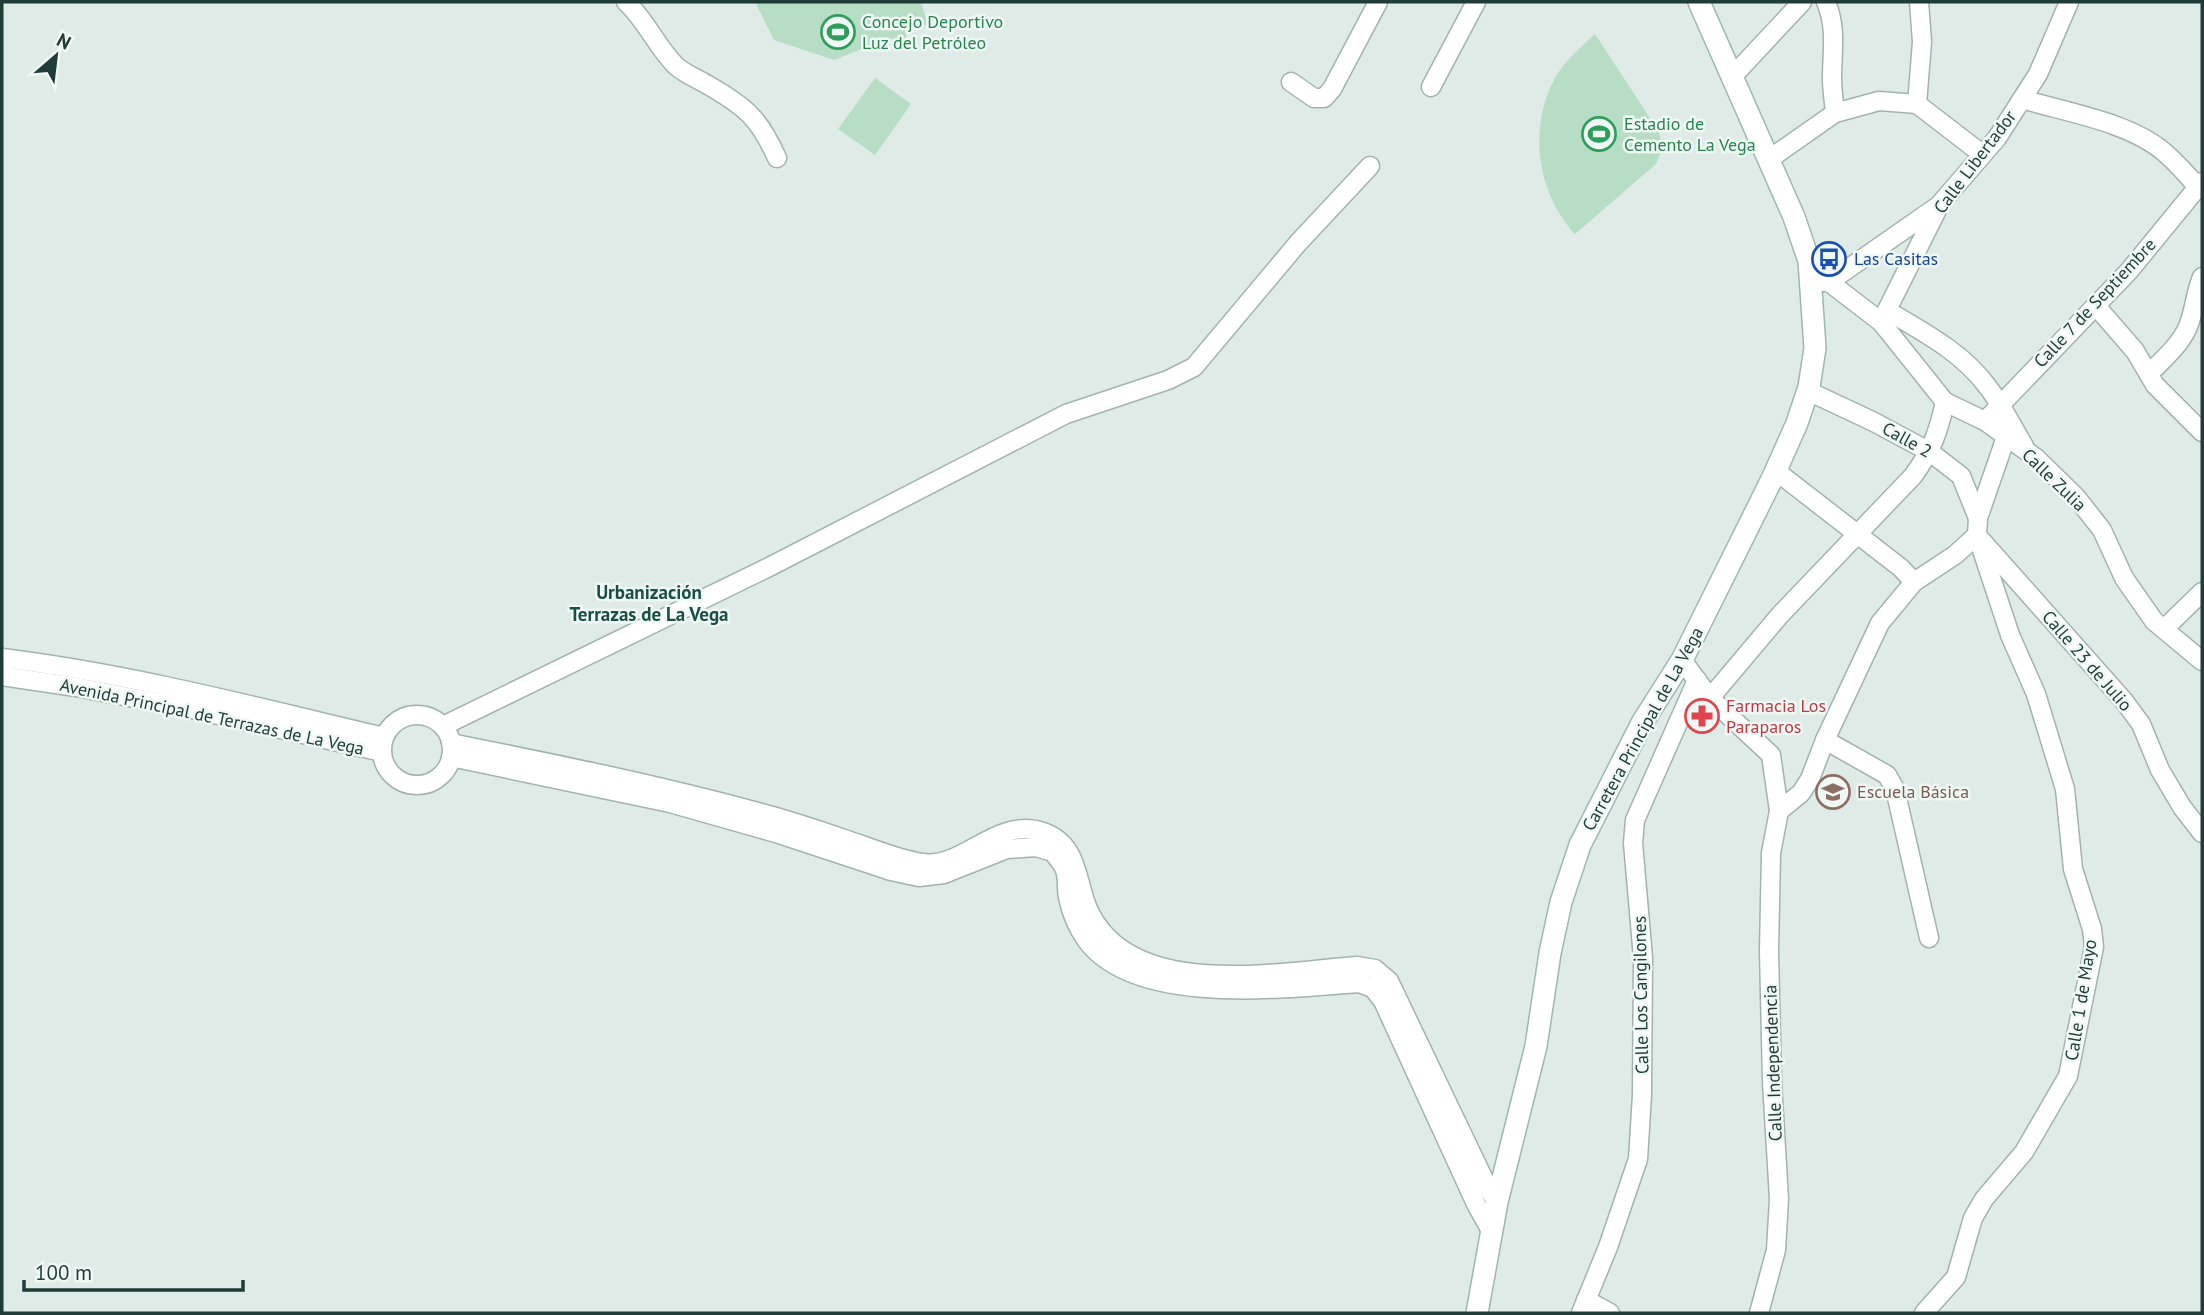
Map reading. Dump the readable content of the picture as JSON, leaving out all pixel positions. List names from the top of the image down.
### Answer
{
  "streets": {
    "street": [
      "Calle Libertador",
      "Calle 7 de Septiembre",
      "Calle 2",
      "Calle Zulia",
      "Calle 23 de Julio",
      "Avenida Principal de Terrazas de La Vega",
      "Carretera Principal de La Vega",
      "Calle Los Cangilones",
      "Calle 1 de Mayo",
      "Calle Independencia"
    ]
  },
  "crossings": [
    ["Calle Libertador", "Calle Zulia"],
    ["Calle 7 de Septiembre", "Calle Zulia"],
    ["Calle 2", "Calle 23 de Julio"],
    ["Calle 2", "Carretera Principal de La Vega"],
    ["Calle 2", "Calle 1 de Mayo"],
    ["Calle 23 de Julio", "Calle 1 de Mayo"],
    ["Carretera Principal de La Vega", "Calle Independencia"],
    ["Calle Los Cangilones", "Calle Independencia"]
  ],
  "districts": ["Urbanización Terrazas de La Vega"],
  "places": {
    "sports": ["Concejo Deportivo Luz del Petróleo", "Estadio de Cemento La Vega"],
    "bus stop": ["Las Casitas"],
    "pharmacy": ["Farmacia Los Paraparos"],
    "school or university": ["Escuela Básica"]
  },
  "scale_bar": "100 m",
  "north": "top right"
}
